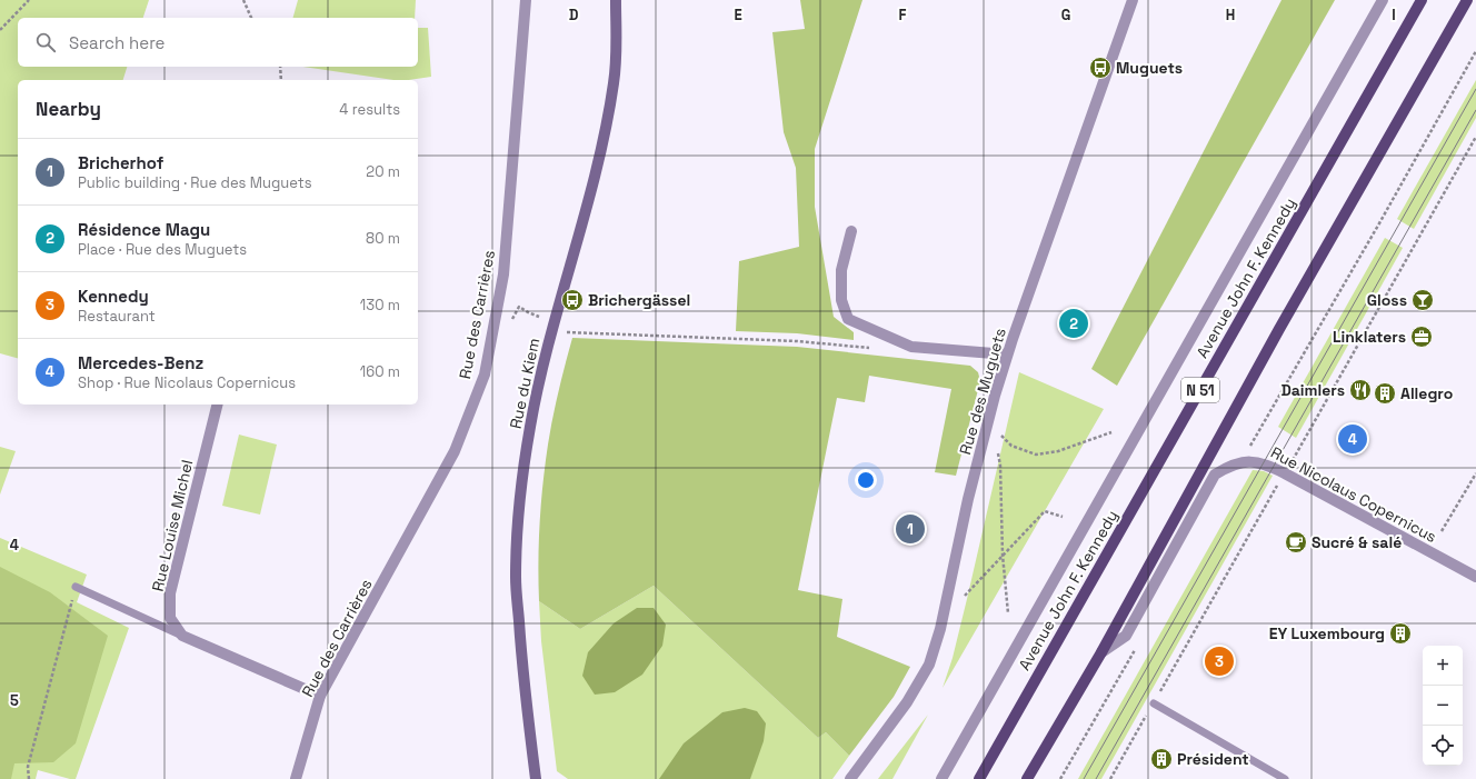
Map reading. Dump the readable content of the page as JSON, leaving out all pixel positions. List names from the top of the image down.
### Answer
{
  "streets": {
    "main road": ["Avenue John F. Kennedy", "Rue du Kiem", "N 51"],
    "street": [
      "Rue des Carrières",
      "Rue des Muguets",
      "Rue Nicolaus Copernicus",
      "Rue Louise Michel"
    ]
  },
  "crossings": [
    ["N 51", "Rue Nicolaus Copernicus"]
  ],
  "places": {
    "bus stop": ["Muguets", "Brichergässel"],
    "bar": ["Gloss"],
    "office": ["Linklaters"],
    "restaurant": ["Daimlers"],
    "building": ["Allegro", "EY Luxembourg", "Président"],
    "cafe": ["Sucré & salé"]
  },
  "page": {
    "search": "Search here",
    "heading": ["Nearby", "4 results"],
    "list": [
      {
        "mark": "1",
        "name": "Bricherhof",
        "note": "Public building · Rue des Muguets",
        "value": "20 m"
      },
      {
        "mark": "2",
        "name": "Résidence Magu",
        "note": "Place · Rue des Muguets",
        "value": "80 m"
      },
      {
        "mark": "3",
        "name": "Kennedy",
        "note": "Restaurant",
        "value": "130 m"
      },
      {
        "mark": "4",
        "name": "Mercedes-Benz",
        "note": "Shop · Rue Nicolaus Copernicus",
        "value": "160 m"
      }
    ],
    "pins": [
      "2",
      "4",
      "1",
      "3"
    ],
    "map_buttons": ["+", "−"]
  },
  "grid": {
    "columns": [
      "D",
      "E",
      "F",
      "G",
      "H",
      "I"
    ],
    "rows": ["4", "5"]
  }
}
